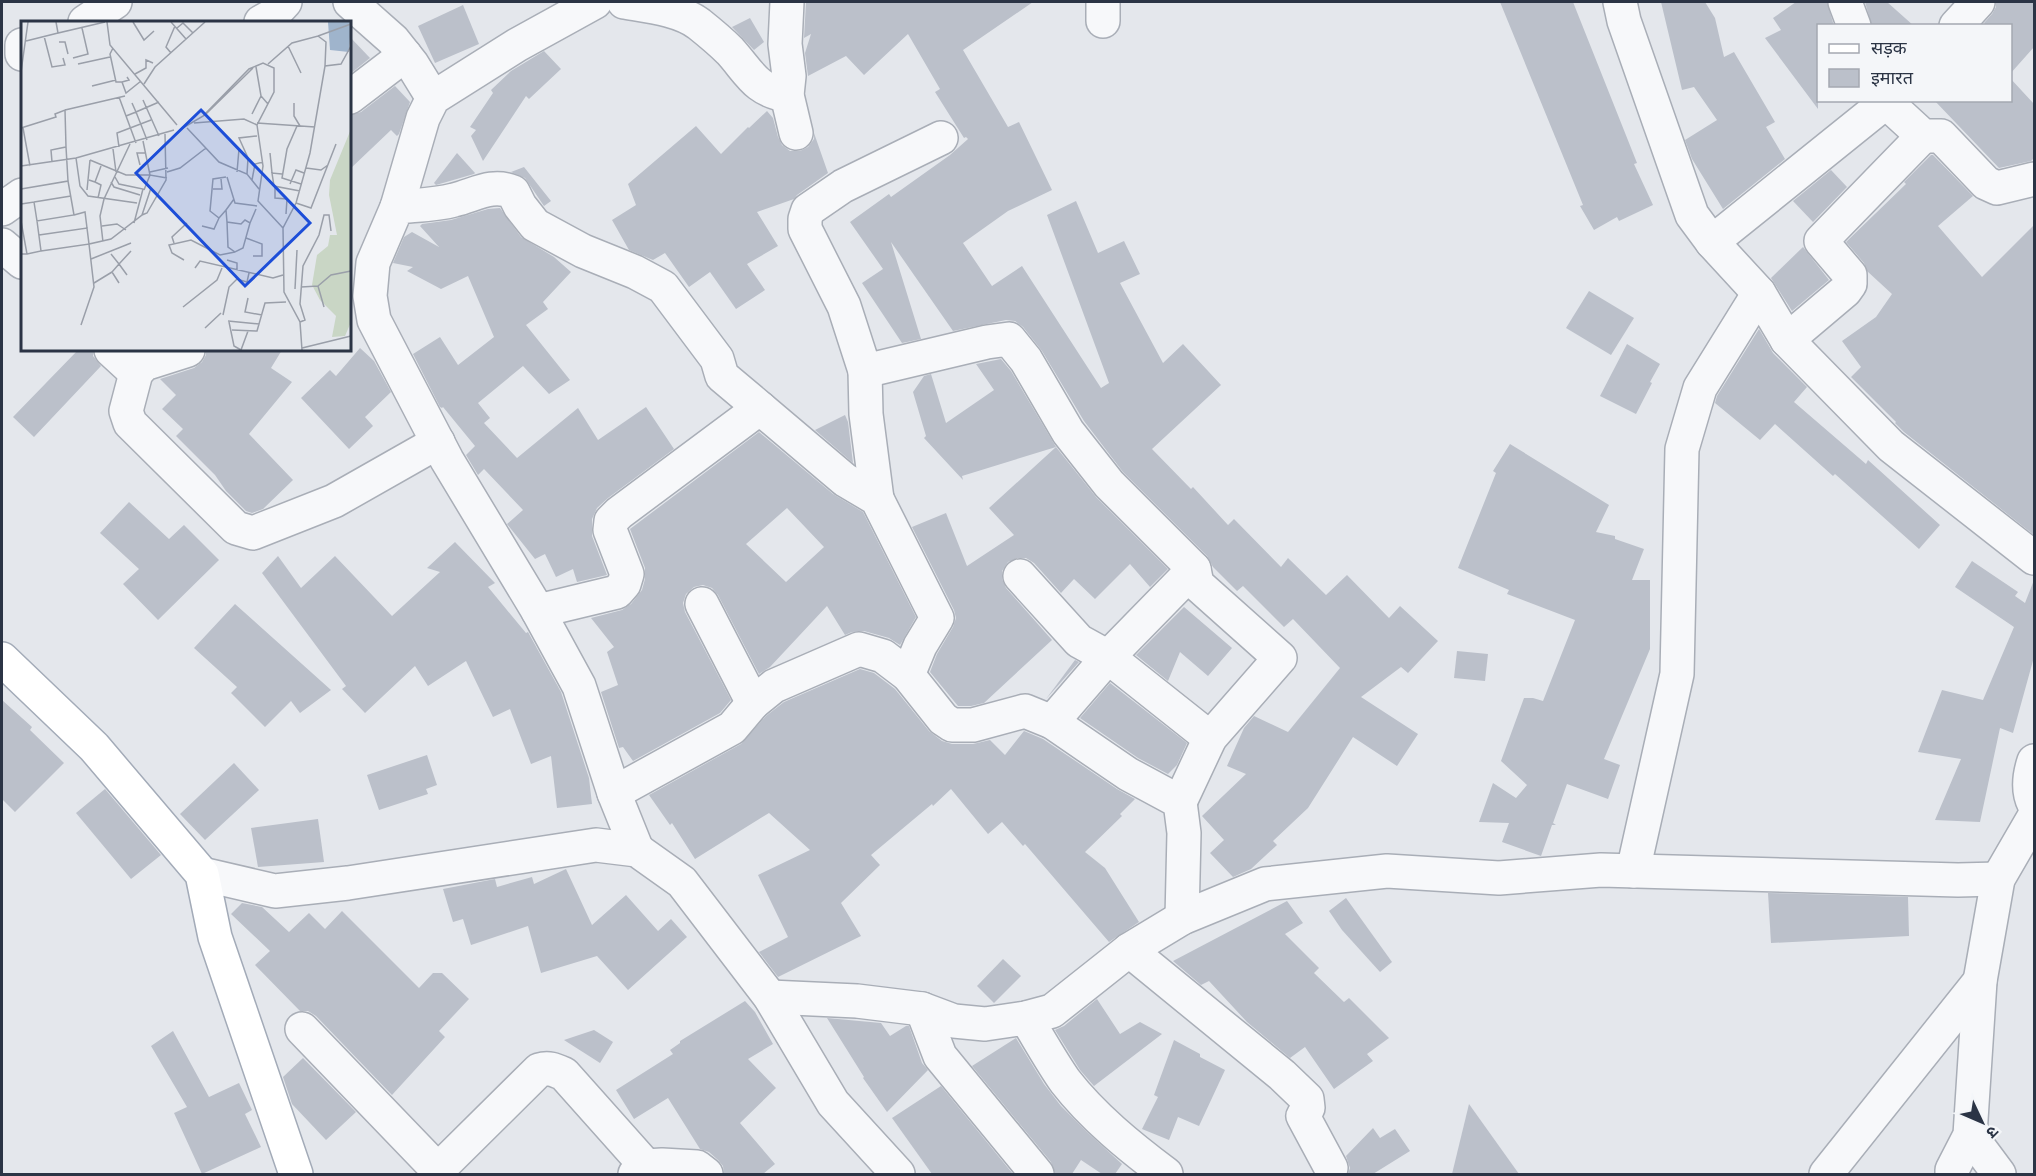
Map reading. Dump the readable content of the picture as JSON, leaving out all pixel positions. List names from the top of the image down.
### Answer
{
  "legend": ["सड़क", "इमारत"],
  "north": "bottom right"
}
